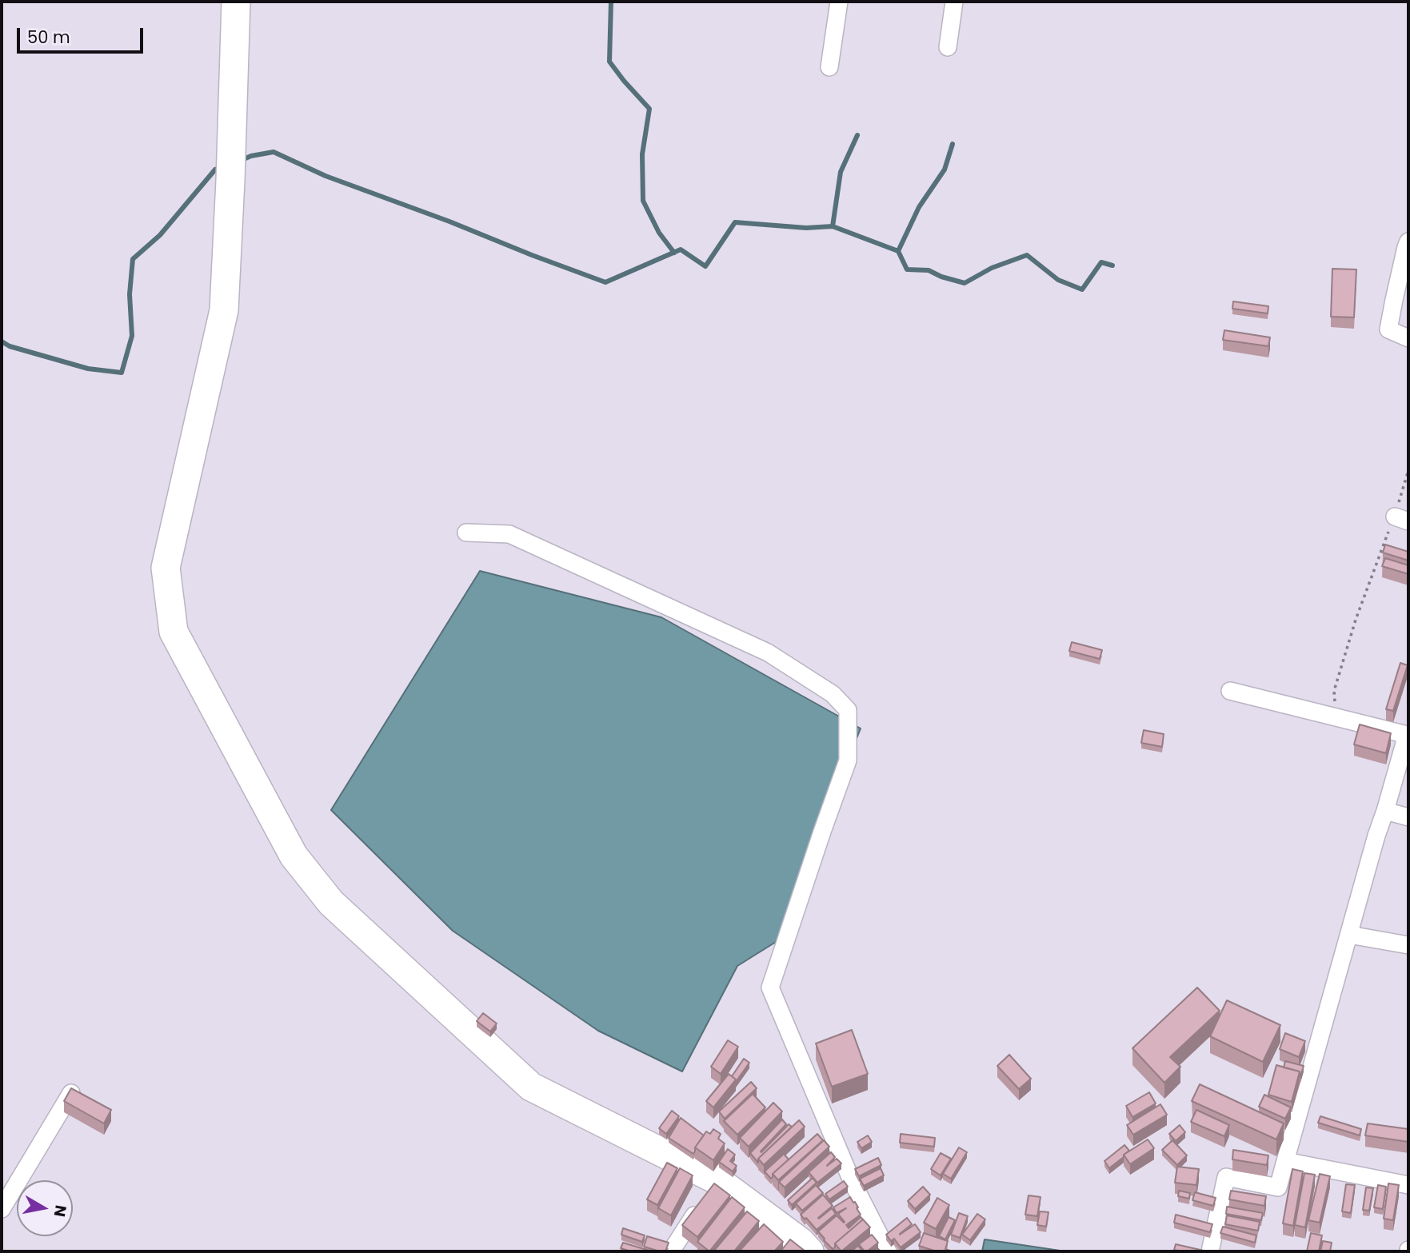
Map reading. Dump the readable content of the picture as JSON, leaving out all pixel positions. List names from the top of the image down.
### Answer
{
  "scale_bar": "50 m",
  "north": "right"
}
